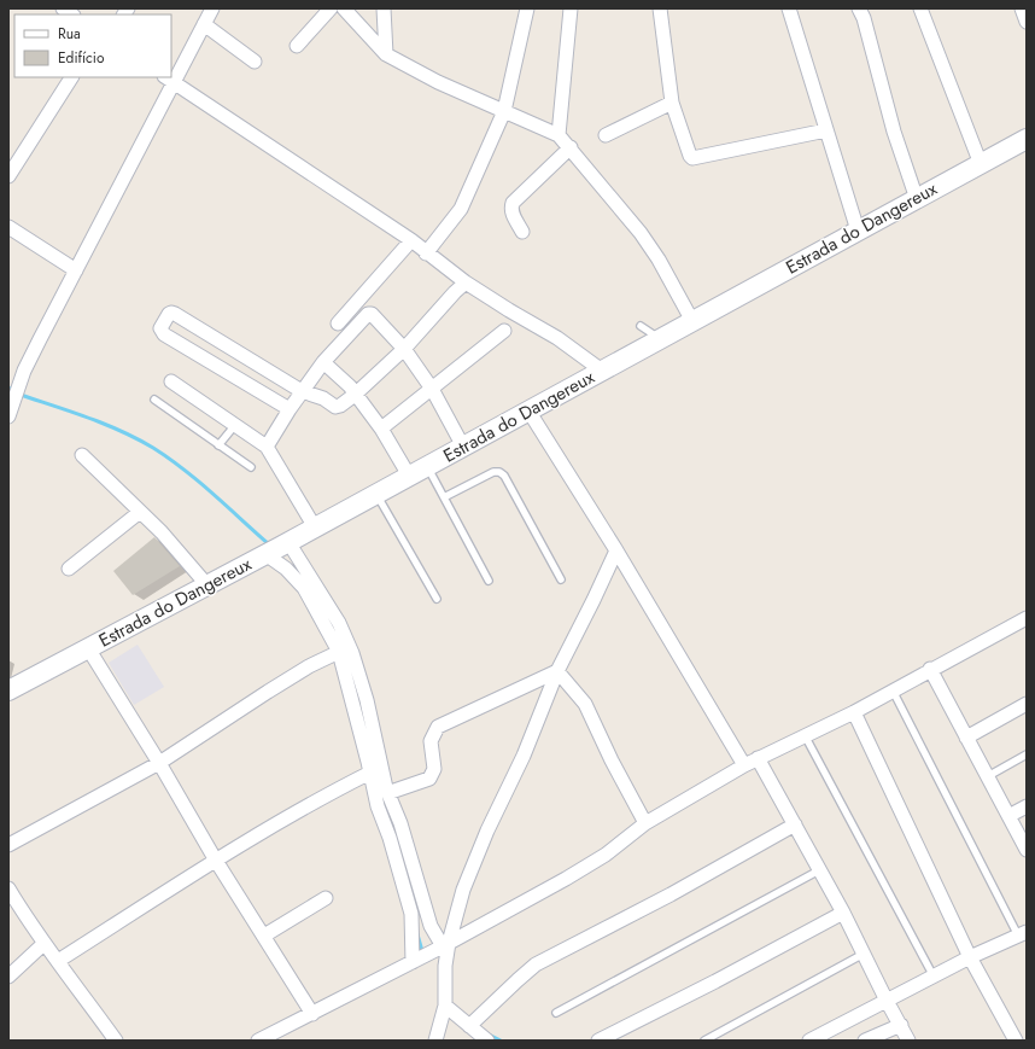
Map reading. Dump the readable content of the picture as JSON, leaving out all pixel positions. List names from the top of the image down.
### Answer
{
  "streets": {
    "main road": ["Estrada do Dangereux"]
  },
  "legend": ["Rua", "Edifício"]
}
